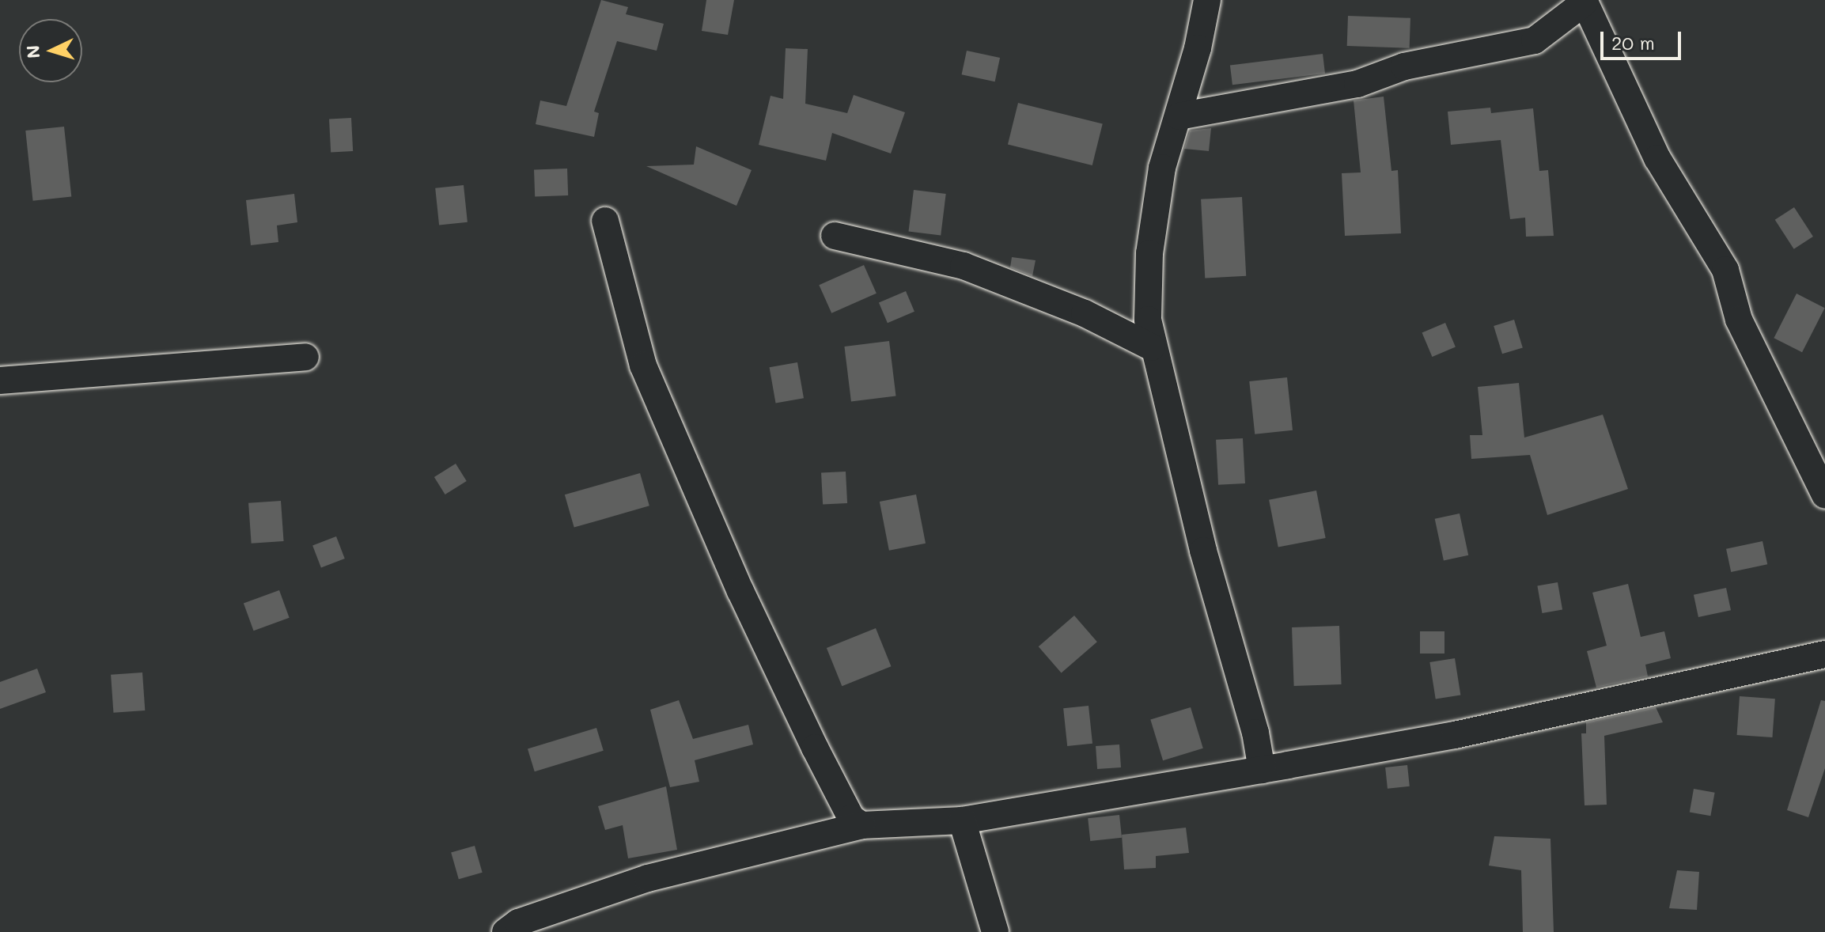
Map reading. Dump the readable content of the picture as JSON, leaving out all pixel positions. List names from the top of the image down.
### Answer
{
  "scale_bar": "20 m",
  "north": "left"
}
